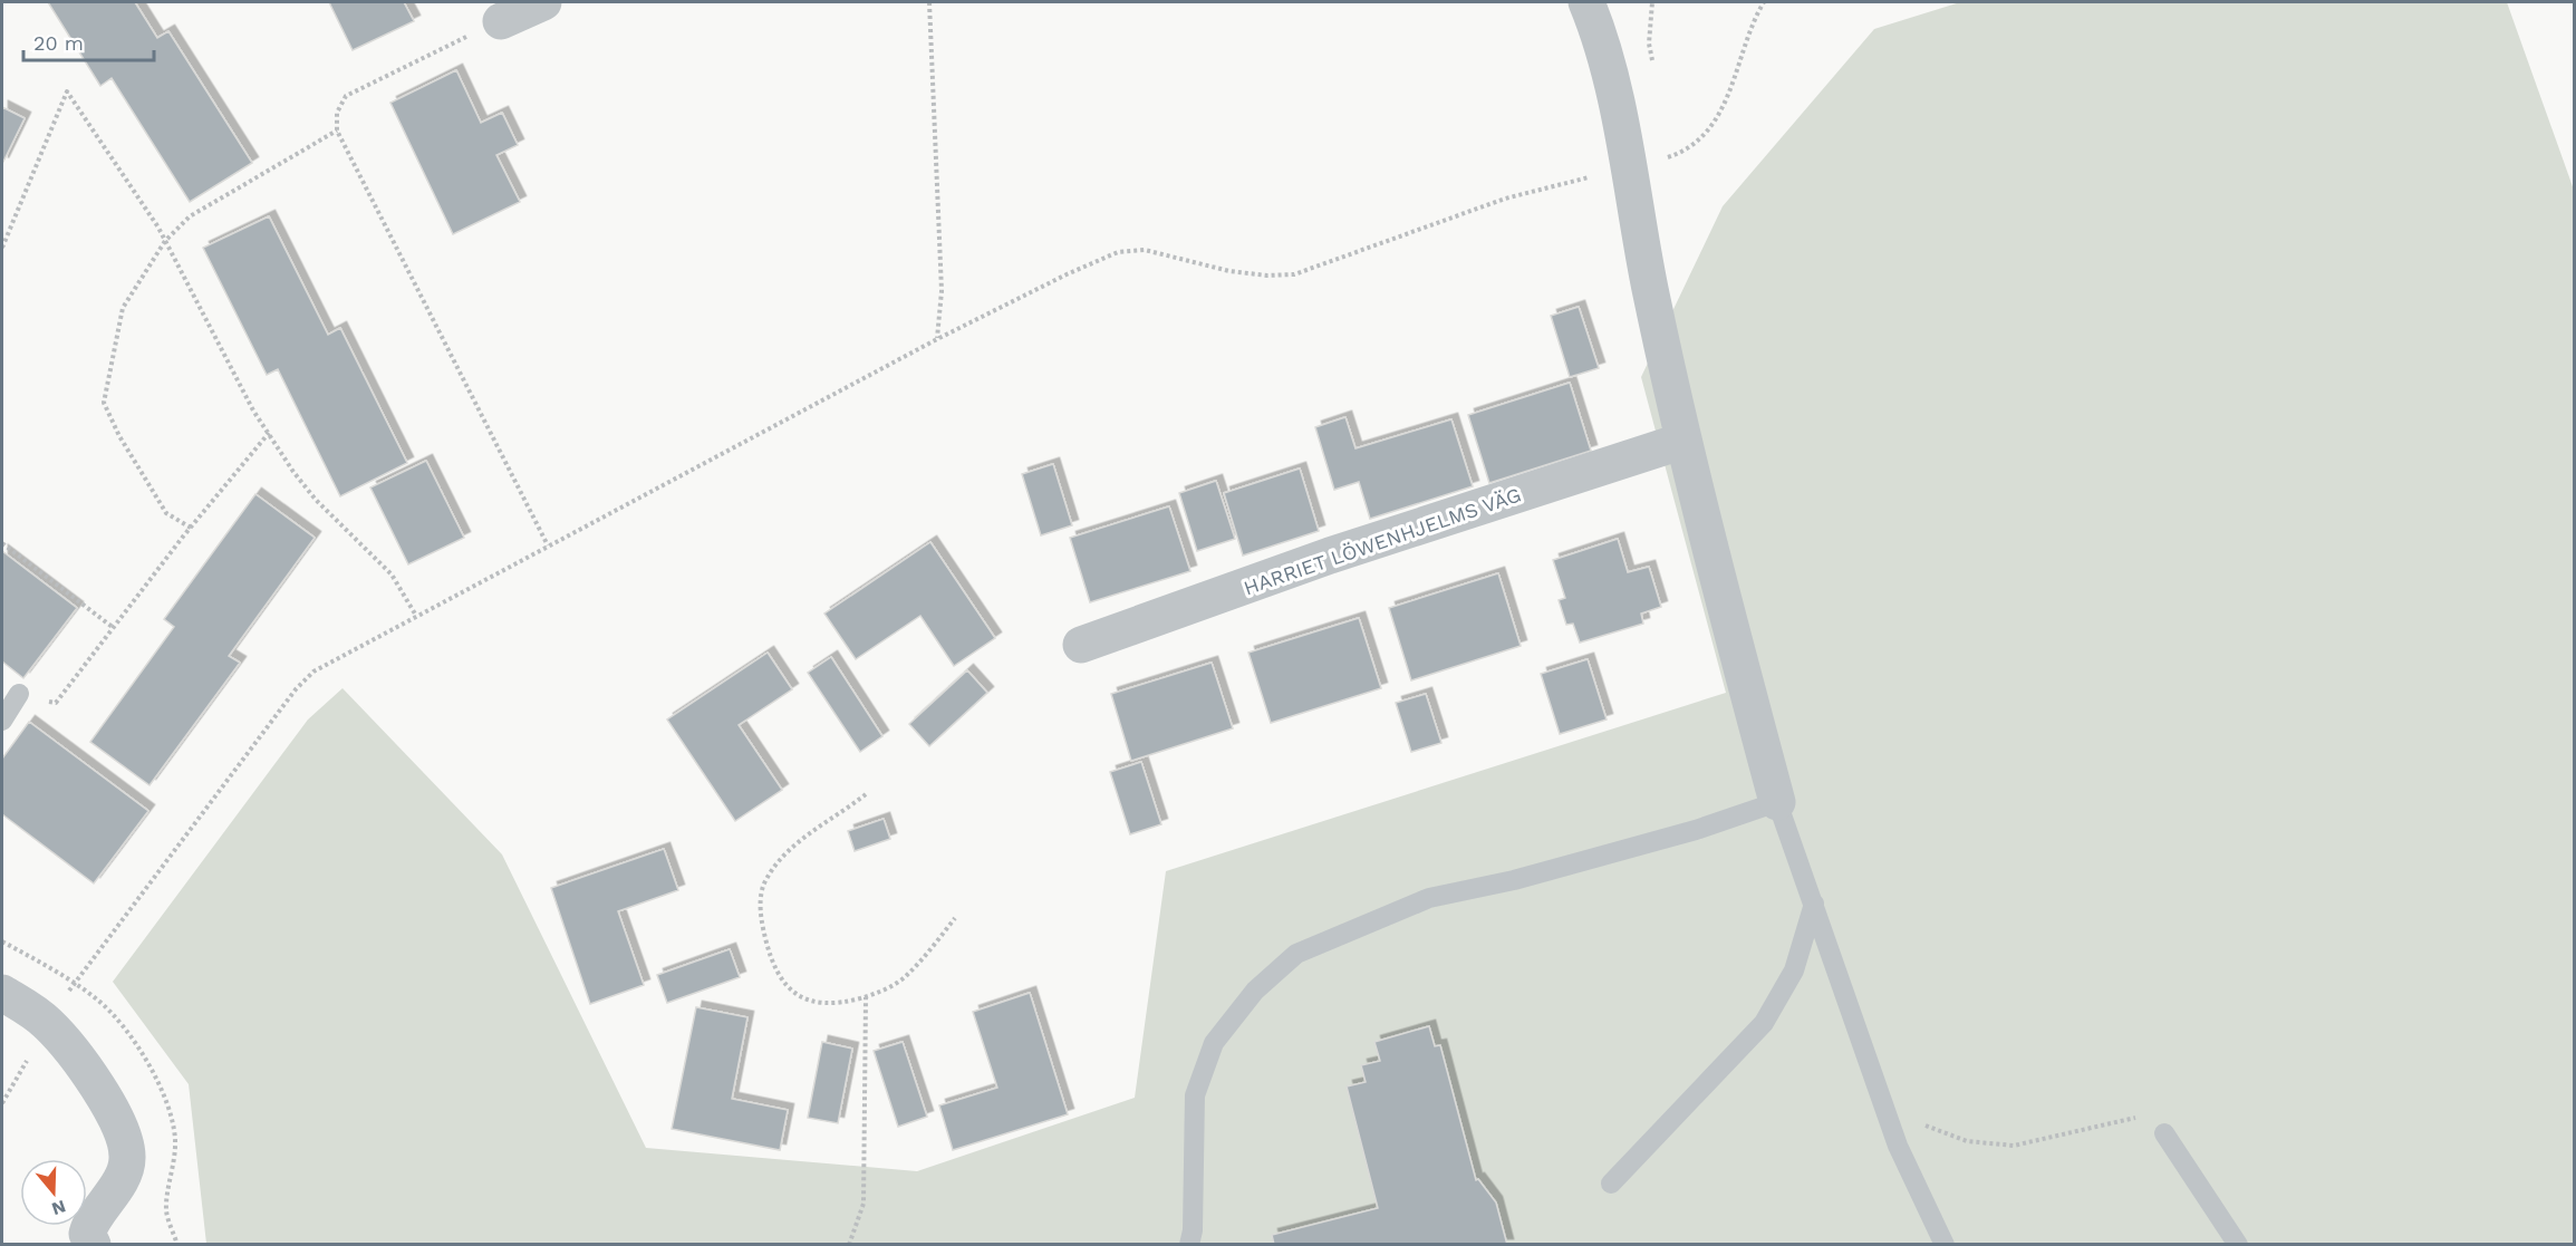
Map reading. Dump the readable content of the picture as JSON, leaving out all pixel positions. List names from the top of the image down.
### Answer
{
  "streets": {
    "street": ["HARRIET LÖWENHJELMS VÄG"]
  },
  "scale_bar": "20 m",
  "north": "bottom"
}
